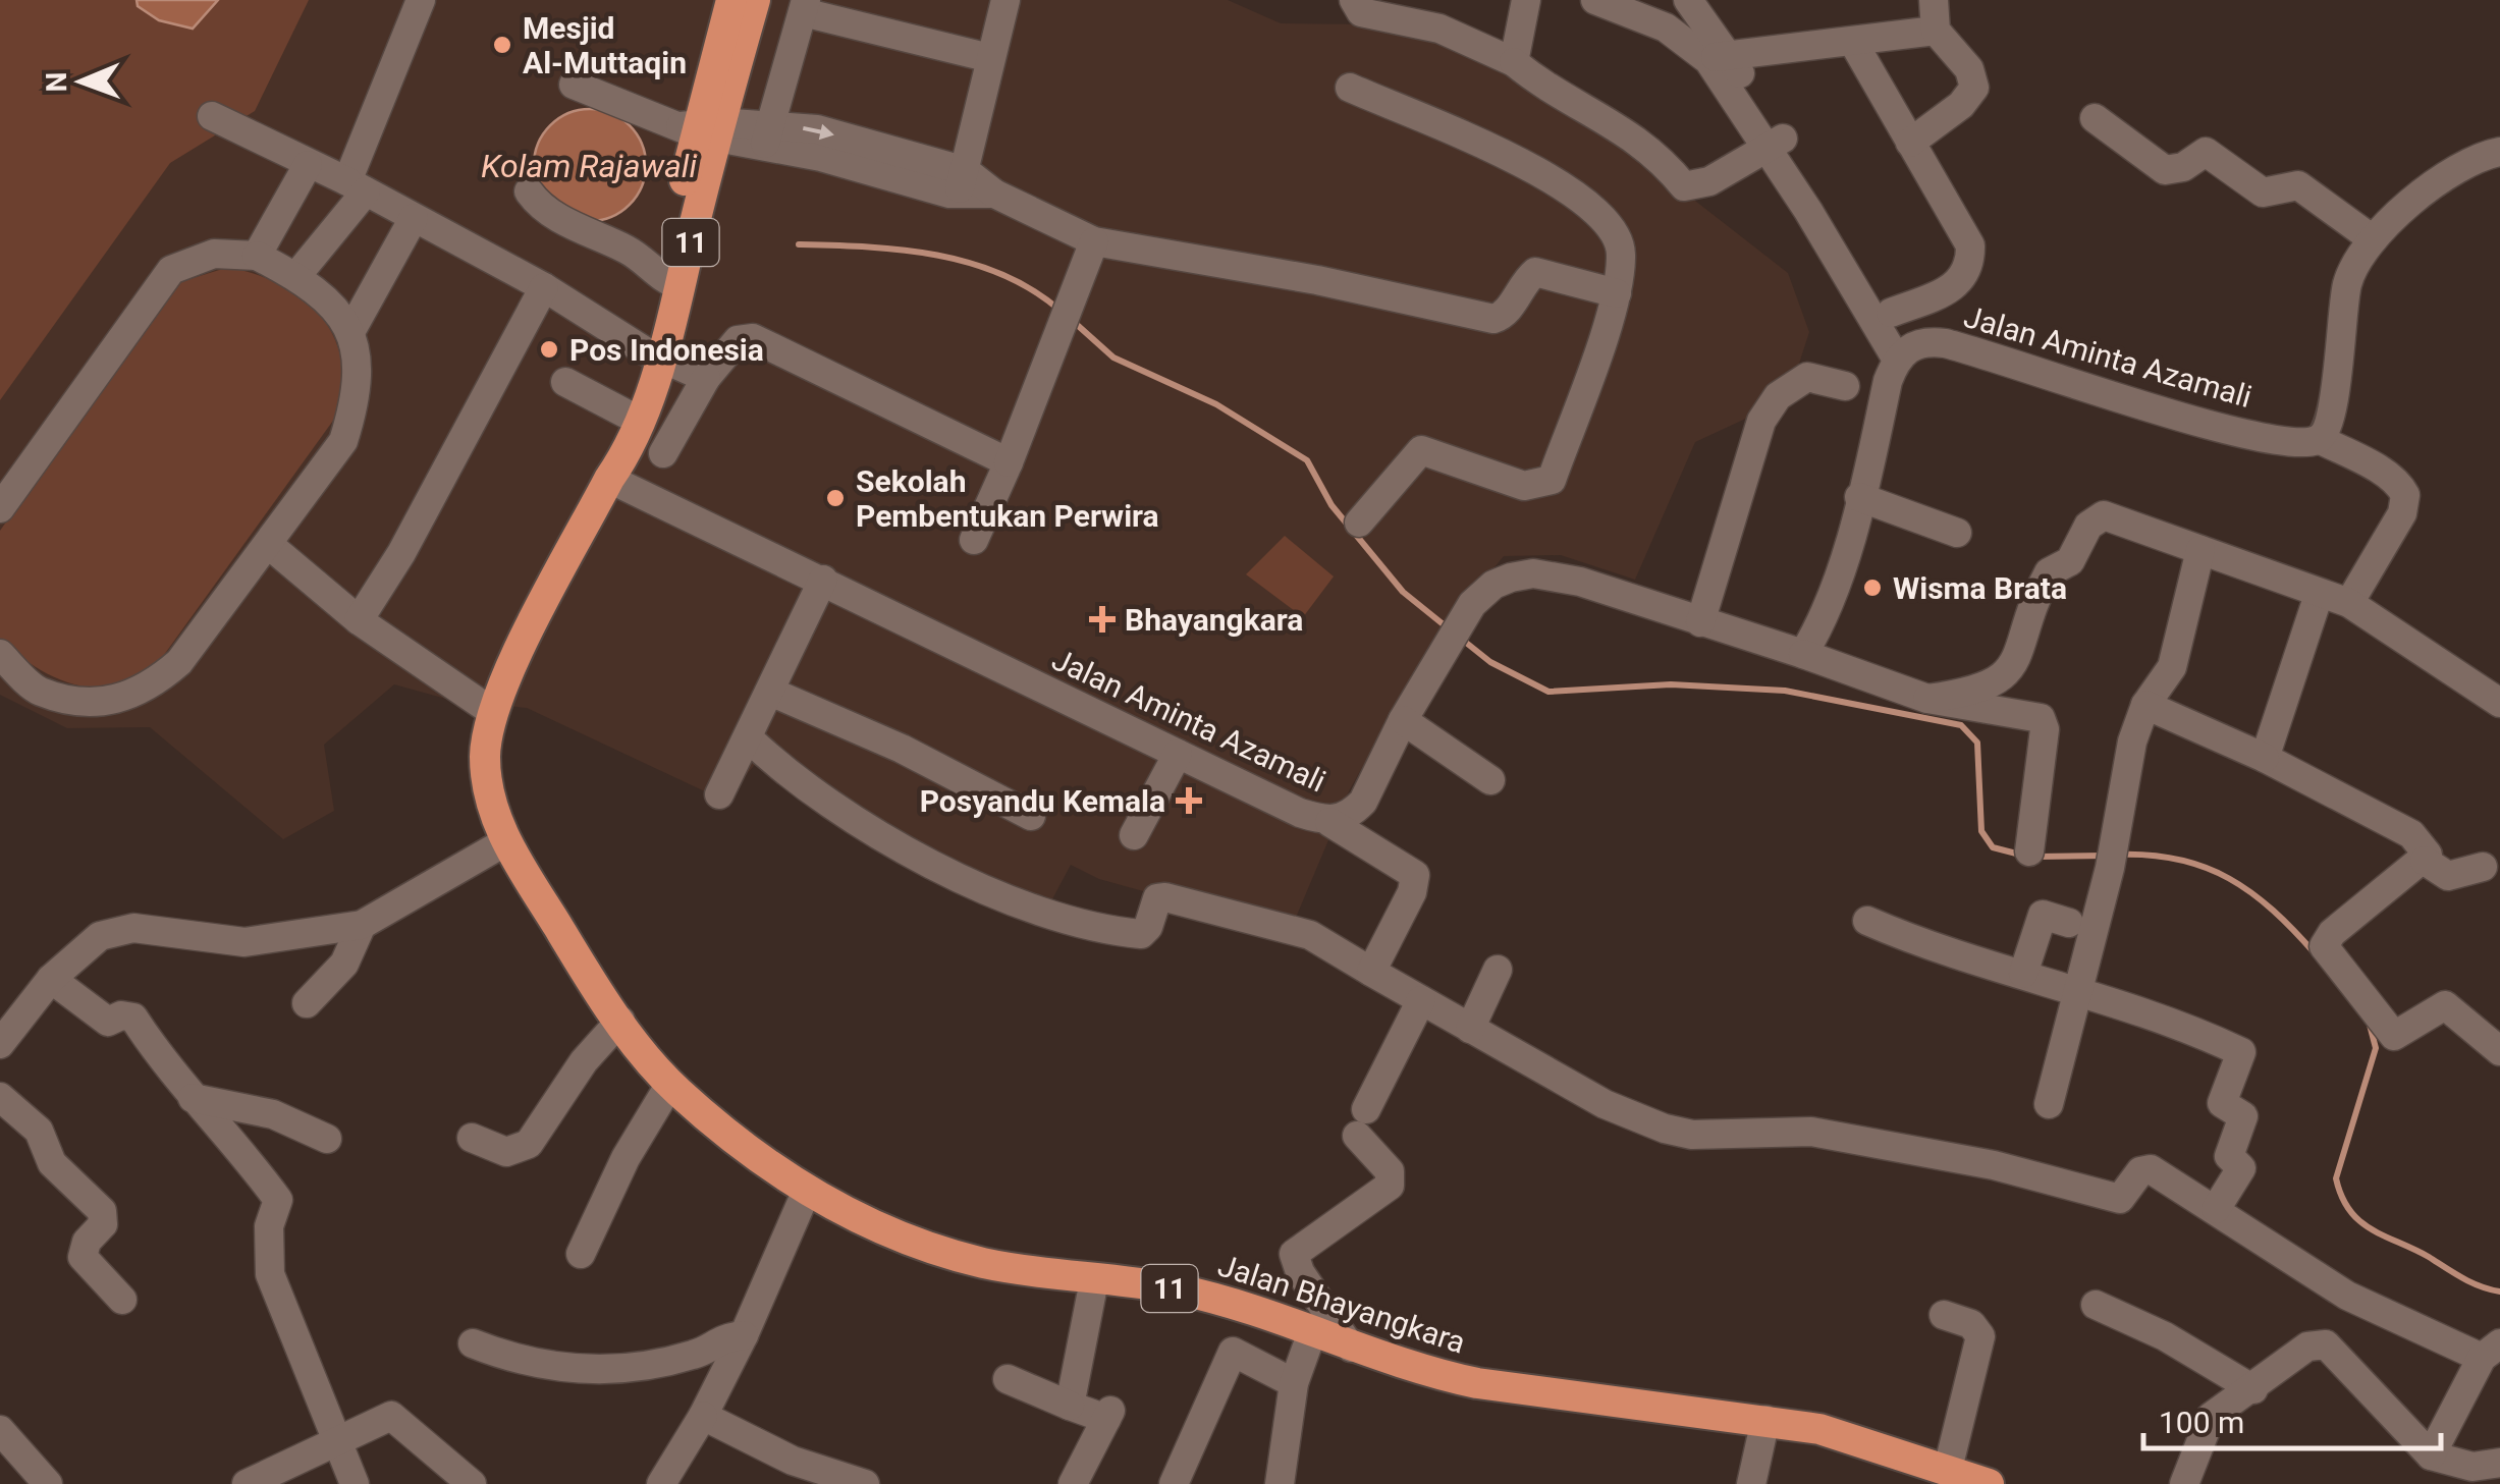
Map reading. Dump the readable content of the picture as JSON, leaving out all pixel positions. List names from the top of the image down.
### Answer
{
  "streets": {
    "highway": ["11", "Jalan Bhayangkara"],
    "street": ["Jalan Aminta Azamali"]
  },
  "crossings": [
    ["Jalan Aminta Azamali", "Jalan Bhayangkara"]
  ],
  "water": ["Kolam Rajawali"],
  "places": {
    "other": [
      "Mesjid Al-Muttaqin",
      "Pos Indonesia",
      "Sekolah Pembentukan Perwira",
      "Wisma Brata"
    ],
    "health": ["Bhayangkara", "Posyandu Kemala"]
  },
  "scale_bar": "100 m",
  "north": "left"
}
